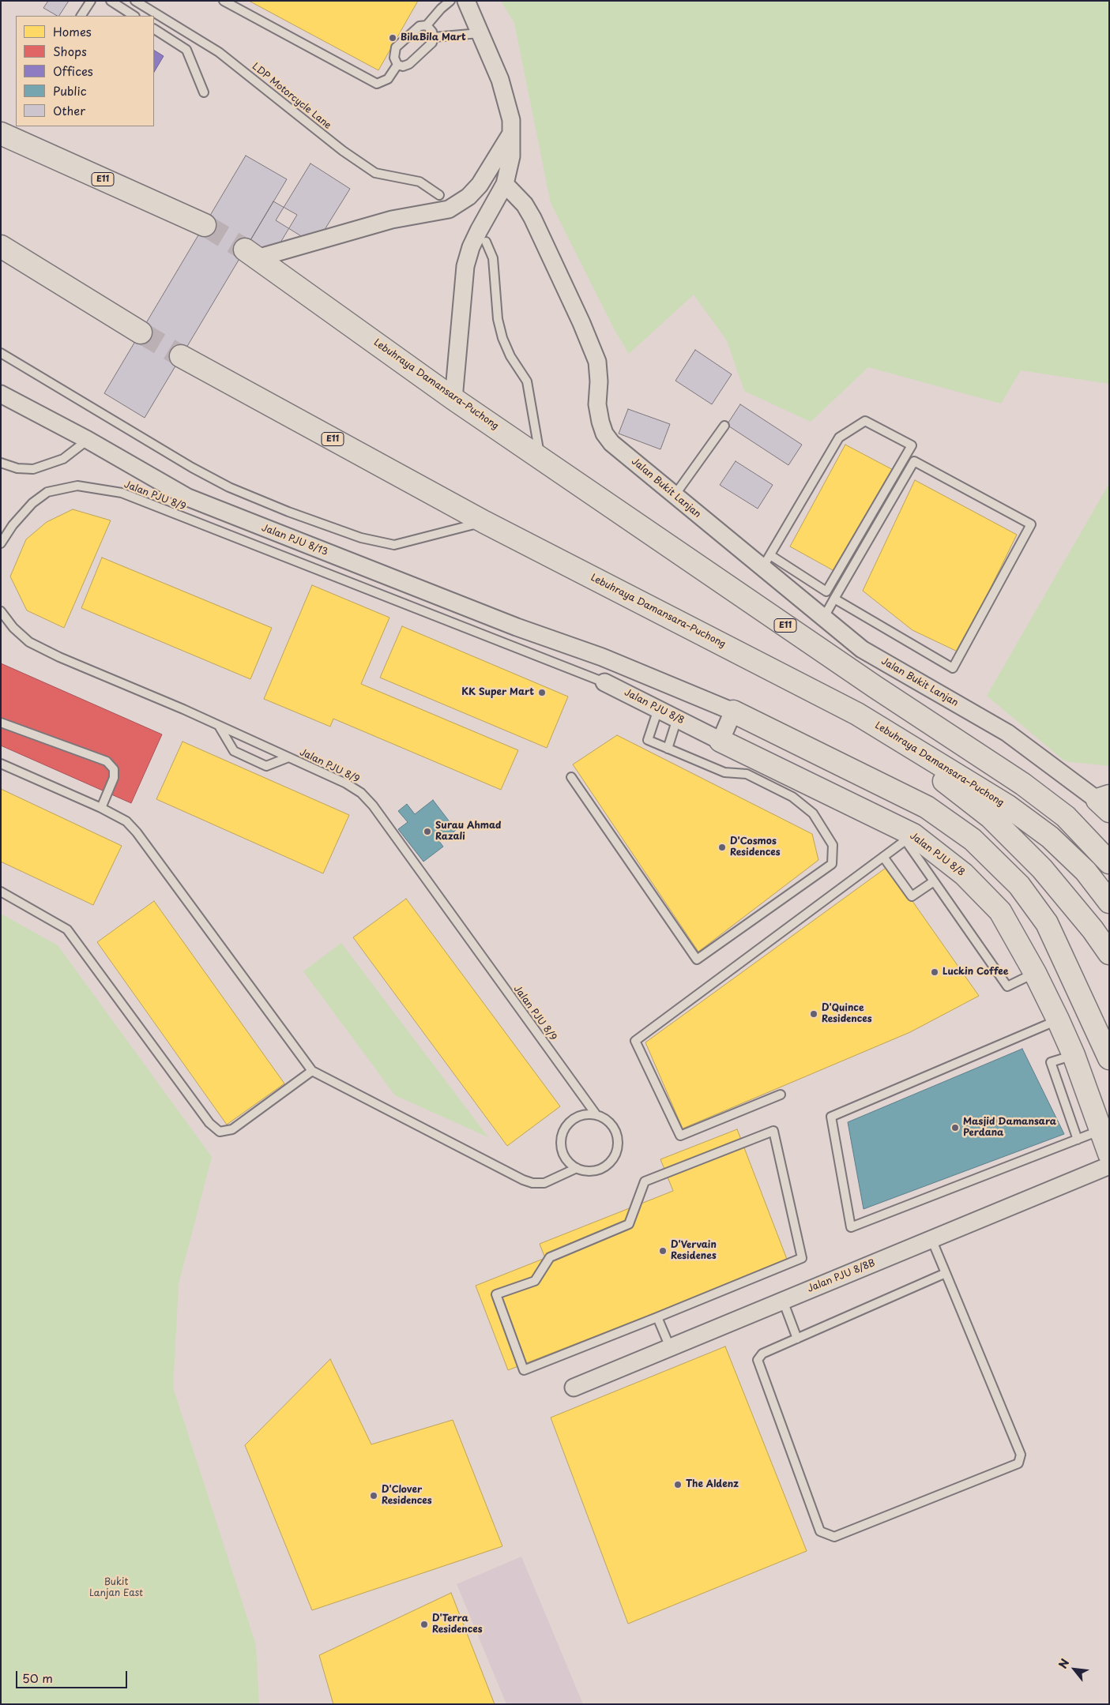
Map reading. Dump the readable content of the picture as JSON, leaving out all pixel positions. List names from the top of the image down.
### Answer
{
  "streets": {
    "main road": ["E11", "Lebuhraya Damansara–Puchong", "Jalan PJU 8/8"],
    "street": ["Jalan Bukit Lanjan", "Jalan PJU 8/13", "Jalan PJU 8/8B"],
    "lane": ["LDP Motorcycle Lane", "Jalan PJU 8/9"]
  },
  "crossings": [
    ["Jalan PJU 8/9", "Jalan PJU 8/8"]
  ],
  "parks": ["Bukit Lanjan East"],
  "places": [
    "BilaBila Mart",
    "KK Super Mart",
    "Surau Ahmad Razali",
    "D'Cosmos Residences",
    "Luckin Coffee",
    "D'Quince Residences",
    "Masjid Damansara Perdana",
    "D'Vervain Residenes",
    "The Aldenz",
    "D'Clover Residences",
    "D'Terra Residences"
  ],
  "legend": [
    "Homes",
    "Shops",
    "Offices",
    "Public",
    "Other"
  ],
  "scale_bar": "50 m",
  "north": "top left"
}
